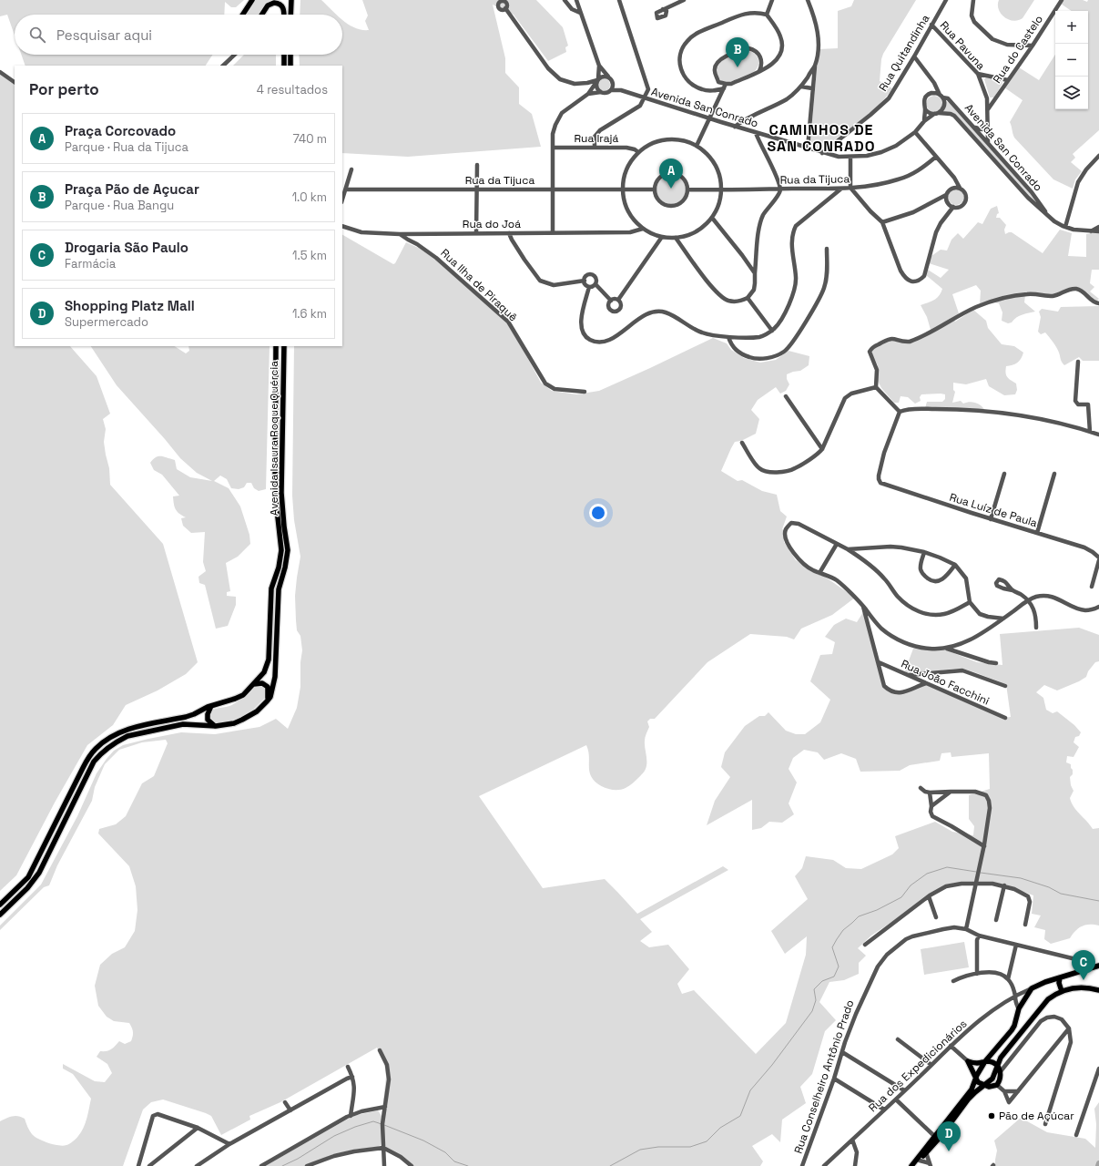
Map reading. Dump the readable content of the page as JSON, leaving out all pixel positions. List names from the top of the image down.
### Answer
{
  "streets": {
    "main road": ["Avenida Isaura Roque Quércia"],
    "street": [
      "Rua Pavuna",
      "Rua do Castelo",
      "Rua Quitandinha",
      "Avenida San Conrado",
      "Rua Irajá",
      "Rua da Tijuca",
      "Rua do Joá",
      "Rua Ilha de Piraquê",
      "Rua Luíz de Paula",
      "Rua João Facchini",
      "Rua dos Expedicionários",
      "Rua Conselheiro Antônio Prado"
    ]
  },
  "crossings": [
    ["Rua Pavuna", "Rua do Castelo"],
    ["Rua Pavuna", "Rua Quitandinha"],
    ["Rua Pavuna", "Avenida San Conrado"],
    ["Rua Quitandinha", "Avenida San Conrado"],
    ["Rua do Joá", "Rua Ilha de Piraquê"]
  ],
  "districts": ["CAMINHOS DE SAN CONRADO"],
  "places": ["Pão de Açúcar"],
  "page": {
    "map_buttons": ["+", "−"],
    "search": "Pesquisar aqui",
    "pins": [
      "B",
      "A",
      "C",
      "D"
    ],
    "heading": ["Por perto", "4 resultados"],
    "list": [
      {
        "mark": "A",
        "name": "Praça Corcovado",
        "note": "Parque · Rua da Tijuca",
        "value": "740 m"
      },
      {
        "mark": "B",
        "name": "Praça Pão de Açucar",
        "note": "Parque · Rua Bangu",
        "value": "1.0 km"
      },
      {
        "mark": "C",
        "name": "Drogaria São Paulo",
        "note": "Farmácia",
        "value": "1.5 km"
      },
      {
        "mark": "D",
        "name": "Shopping Platz Mall",
        "note": "Supermercado",
        "value": "1.6 km"
      }
    ]
  }
}
